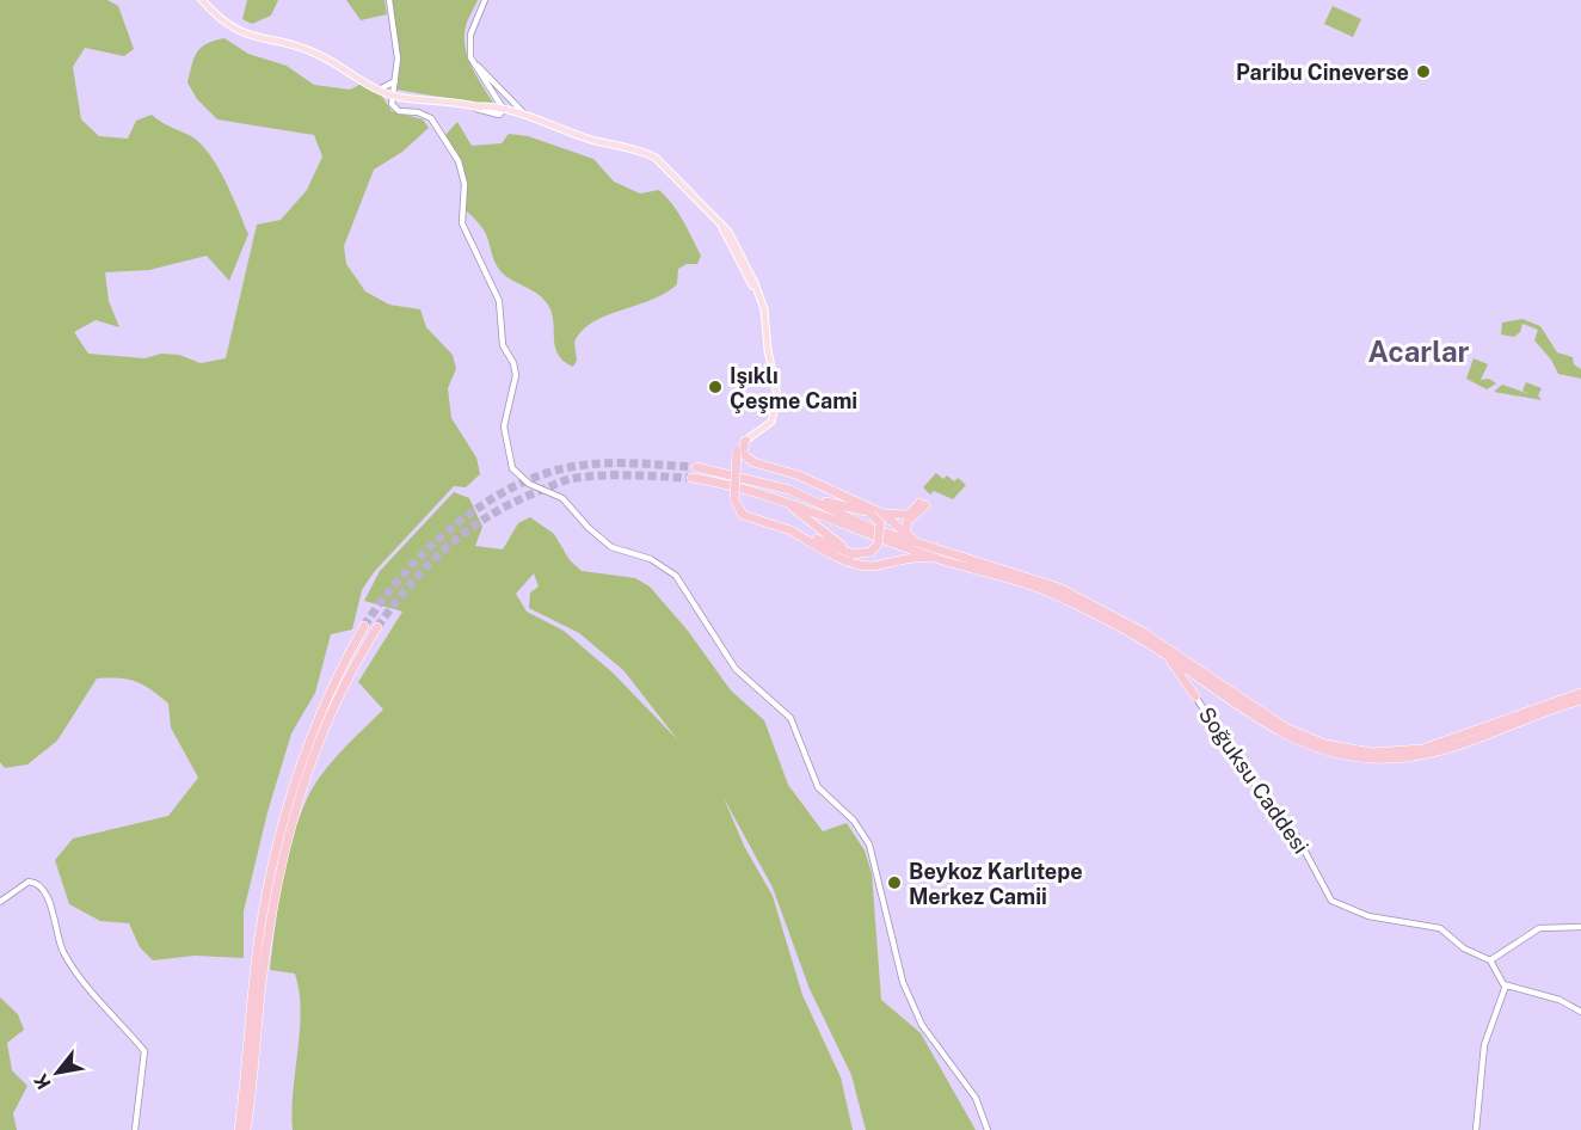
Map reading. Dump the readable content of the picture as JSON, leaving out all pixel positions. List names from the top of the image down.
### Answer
{
  "streets": {
    "main road": ["Soğuksu Caddesi"]
  },
  "districts": ["Acarlar"],
  "places": ["Paribu Cineverse", "Işıklı Çeşme Cami", "Beykoz Karlıtepe Merkez Camii"],
  "north": "bottom left"
}
